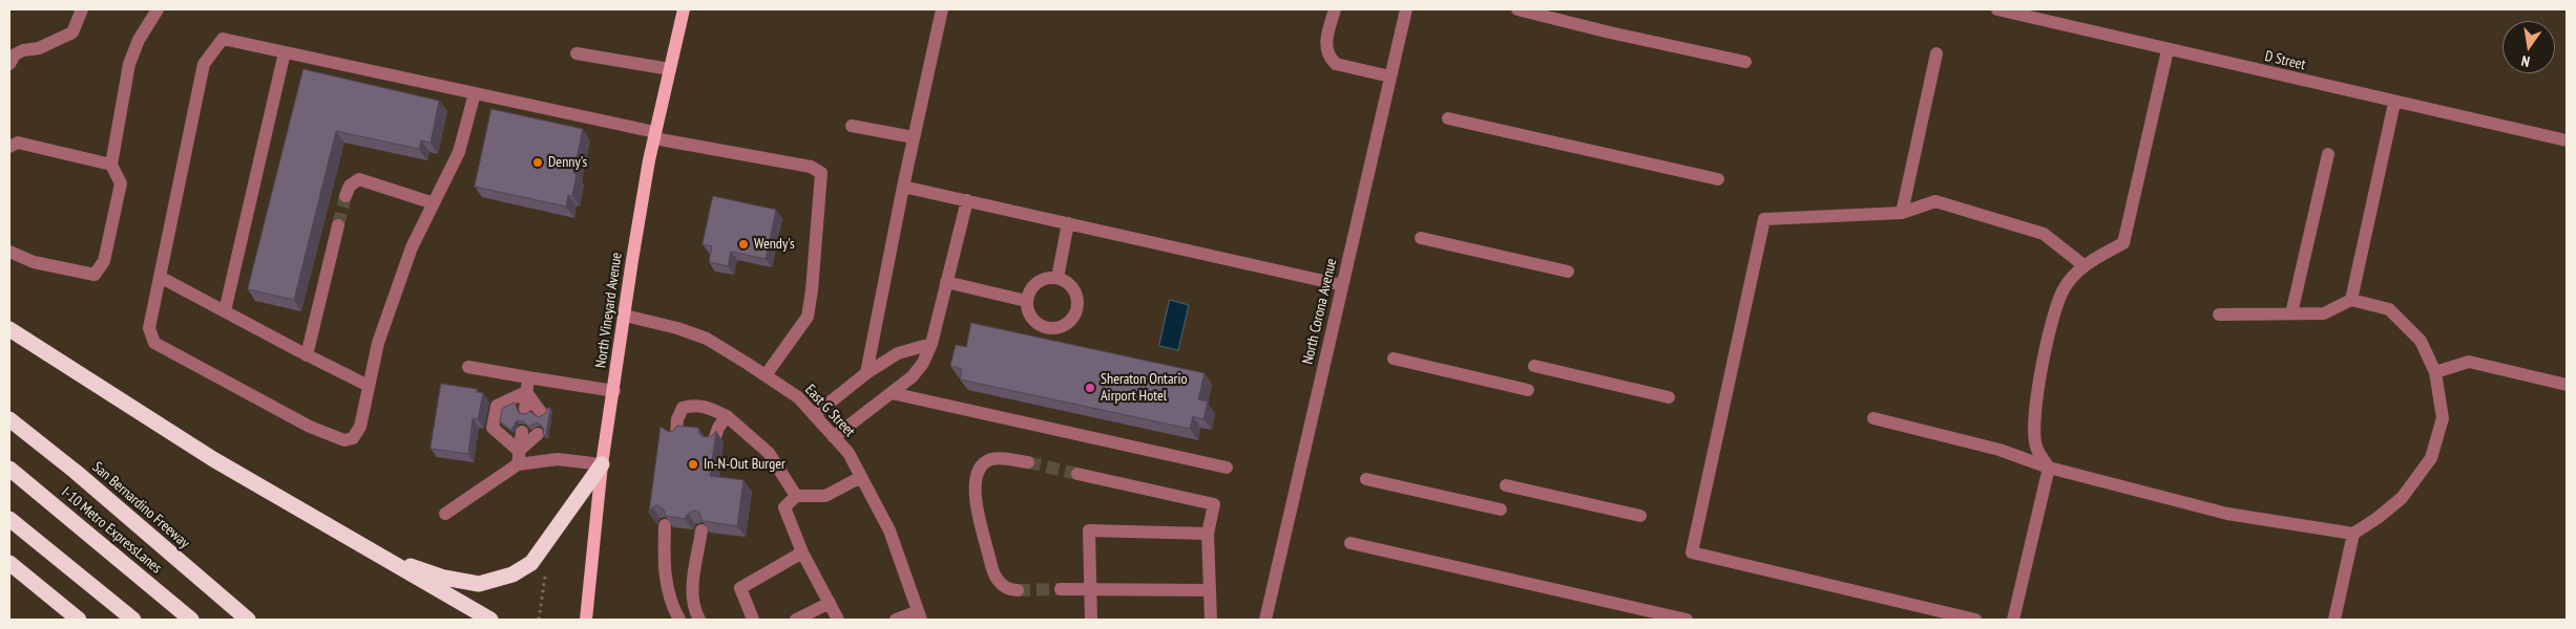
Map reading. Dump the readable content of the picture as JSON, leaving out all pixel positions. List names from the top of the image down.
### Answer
{
  "streets": {
    "highway": ["San Bernardino Freeway", "I-10 Metro ExpressLanes"],
    "main road": ["North Vineyard Avenue"],
    "street": ["D Street", "North Corona Avenue", "East G Street"]
  },
  "crossings": [
    ["North Vineyard Avenue", "East G Street"]
  ],
  "places": [
    "Denny's",
    "Wendy's",
    "Sheraton Ontario Airport Hotel",
    "In-N-Out Burger"
  ],
  "north": "bottom"
}
